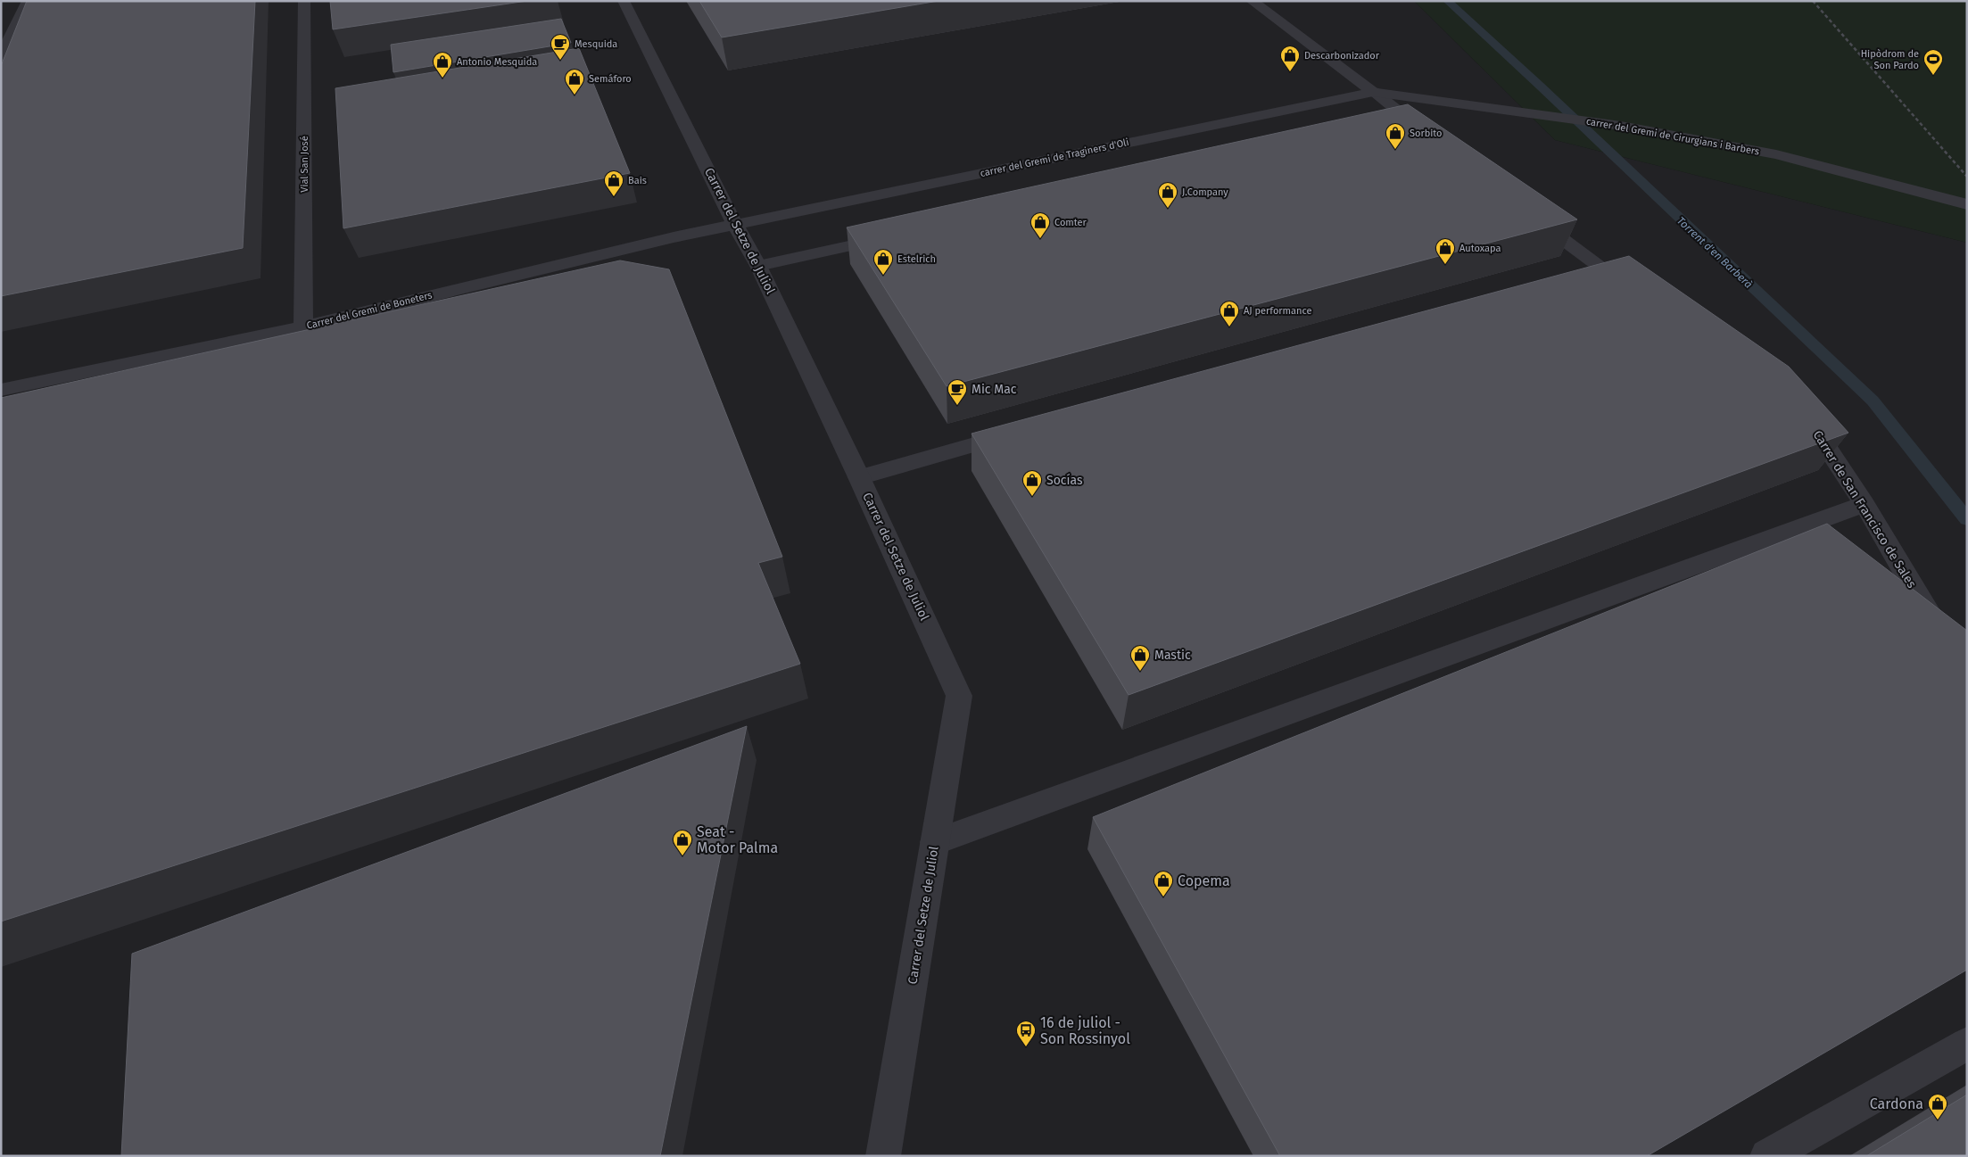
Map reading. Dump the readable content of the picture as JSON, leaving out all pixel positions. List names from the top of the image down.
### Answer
{
  "streets": {
    "street": [
      "carrer del Gremi de Cirurgians i Barbers",
      "carrer del Gremi de Traginers d'Oli",
      "Vial San José",
      "Carrer del Setze de Juliol",
      "Carrer del Gremi de Boneters",
      "Carrer de San Francisco de Sales"
    ]
  },
  "crossings": [
    ["carrer del Gremi de Cirurgians i Barbers", "carrer del Gremi de Traginers d'Oli"],
    ["carrer del Gremi de Traginers d'Oli", "Carrer del Setze de Juliol"],
    ["carrer del Gremi de Traginers d'Oli", "Carrer del Gremi de Boneters"],
    ["Vial San José", "Carrer del Gremi de Boneters"],
    ["Carrer del Setze de Juliol", "Carrer del Gremi de Boneters"]
  ],
  "water": ["Torrent d'en Barberà"],
  "places": {
    "cafe": ["Mesquida", "Mic Mac"],
    "shop": [
      "Descarbonizador",
      "Antonio Mesquida",
      "Semáforo",
      "Sorbito",
      "Bais",
      "J.Company",
      "Comter",
      "Autoxapa",
      "Estelrich",
      "AJ performance",
      "Socías",
      "Mastic",
      "Seat - Motor Palma",
      "Copema",
      "Cardona"
    ],
    "sports": ["Hipòdrom de Son Pardo"],
    "bus stop": ["16 de juliol - Son Rossinyol"]
  }
}
